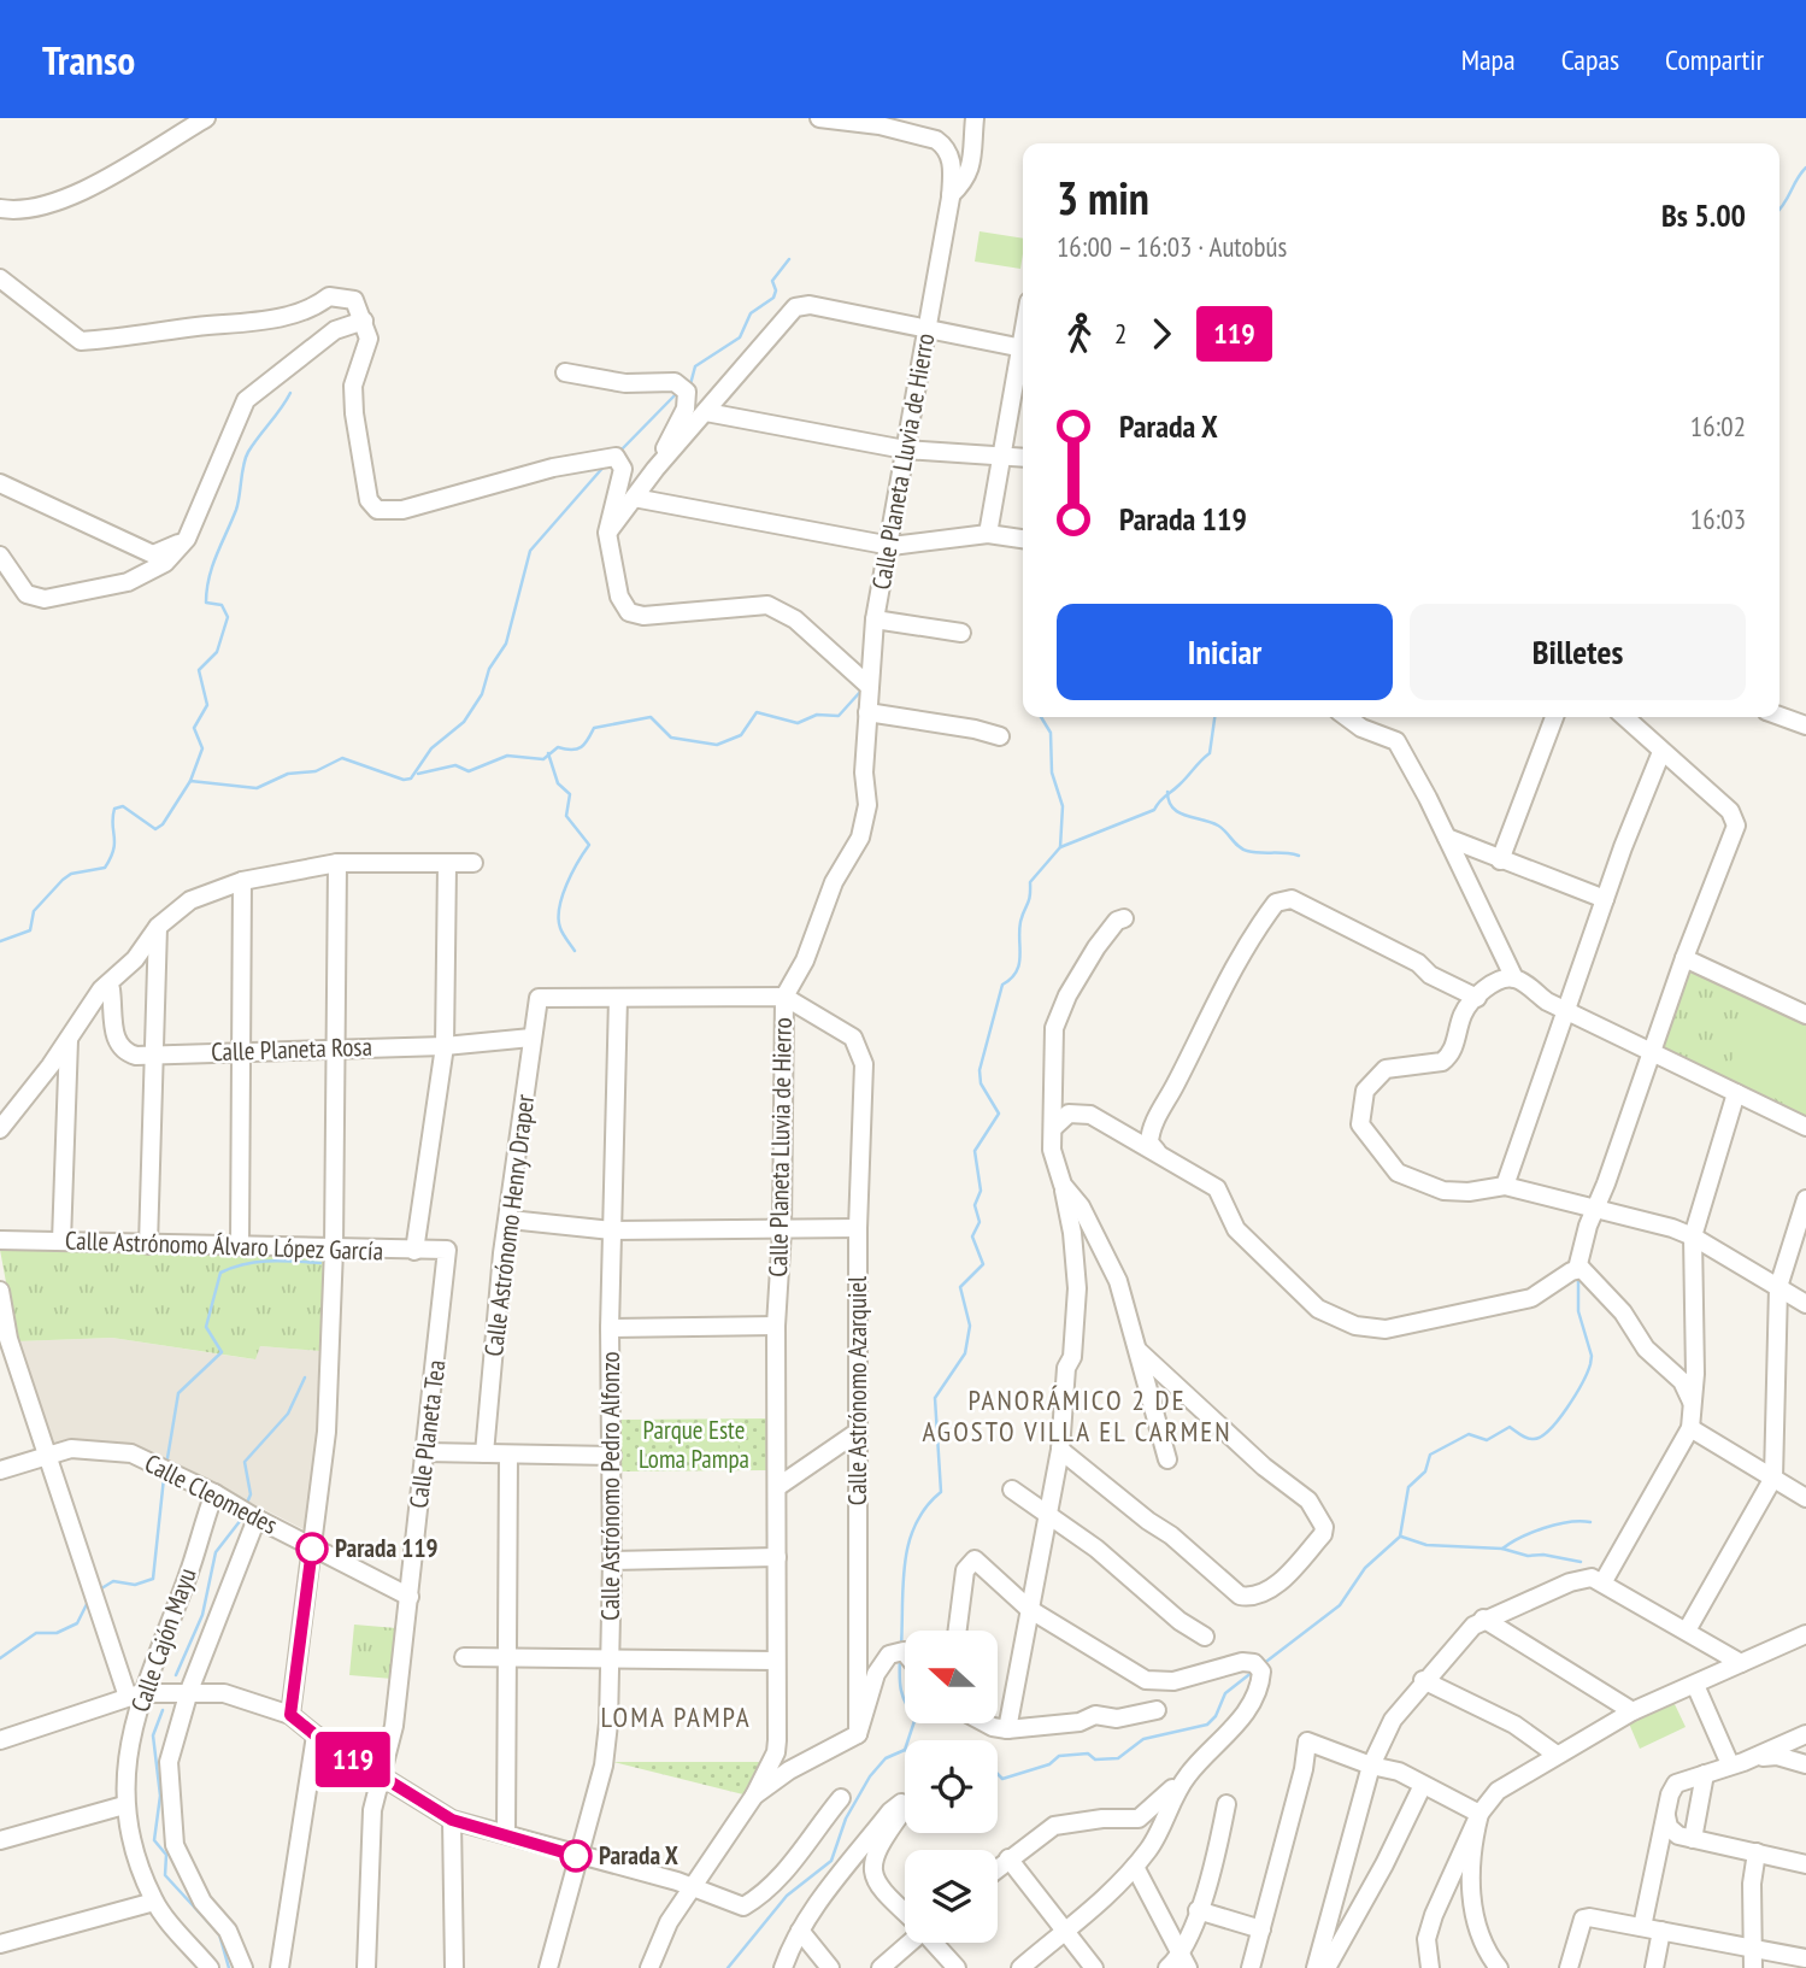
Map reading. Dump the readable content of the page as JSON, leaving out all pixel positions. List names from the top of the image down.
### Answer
{
  "streets": {
    "street": [
      "Calle Planeta Lluvia de Hierro",
      "Calle Planeta Rosa",
      "Calle Astrónomo Henry Draper",
      "Calle Astrónomo Álvaro López García",
      "Calle Astrónomo Azarquiel",
      "Calle Planeta Tea",
      "Calle Astrónomo Pedro Alfonzo",
      "Calle Cleomedes",
      "Calle Cajón Mayu"
    ]
  },
  "crossings": [
    ["Calle Planeta Lluvia de Hierro", "Calle Astrónomo Azarquiel"],
    ["Calle Planeta Rosa", "Calle Astrónomo Henry Draper"],
    ["Calle Astrónomo Henry Draper", "Calle Astrónomo Pedro Alfonzo"],
    ["Calle Astrónomo Álvaro López García", "Calle Planeta Tea"],
    ["Calle Planeta Tea", "Calle Cleomedes"],
    ["Calle Cleomedes", "Calle Cajón Mayu"]
  ],
  "districts": ["PANORÁMICO 2 DE AGOSTO VILLA EL CARMEN", "LOMA PAMPA"],
  "parks": ["Parque Este Loma Pampa"],
  "places": ["Parada 119", "Parada X"],
  "lines": ["bus line 119"],
  "north": "left",
  "page": {
    "header": "Transo",
    "nav": ["Mapa", "Capas", "Compartir"],
    "on_map": "119",
    "heading": ["3 min", "16:00 – 16:03 · Autobús", "Bs 5.00"],
    "legs": ["2", "119"],
    "list": [
      {
        "name": "Parada X",
        "value": "16:02"
      },
      {
        "name": "Parada 119",
        "value": "16:03"
      }
    ],
    "buttons": ["Iniciar", "Billetes"]
  }
}
